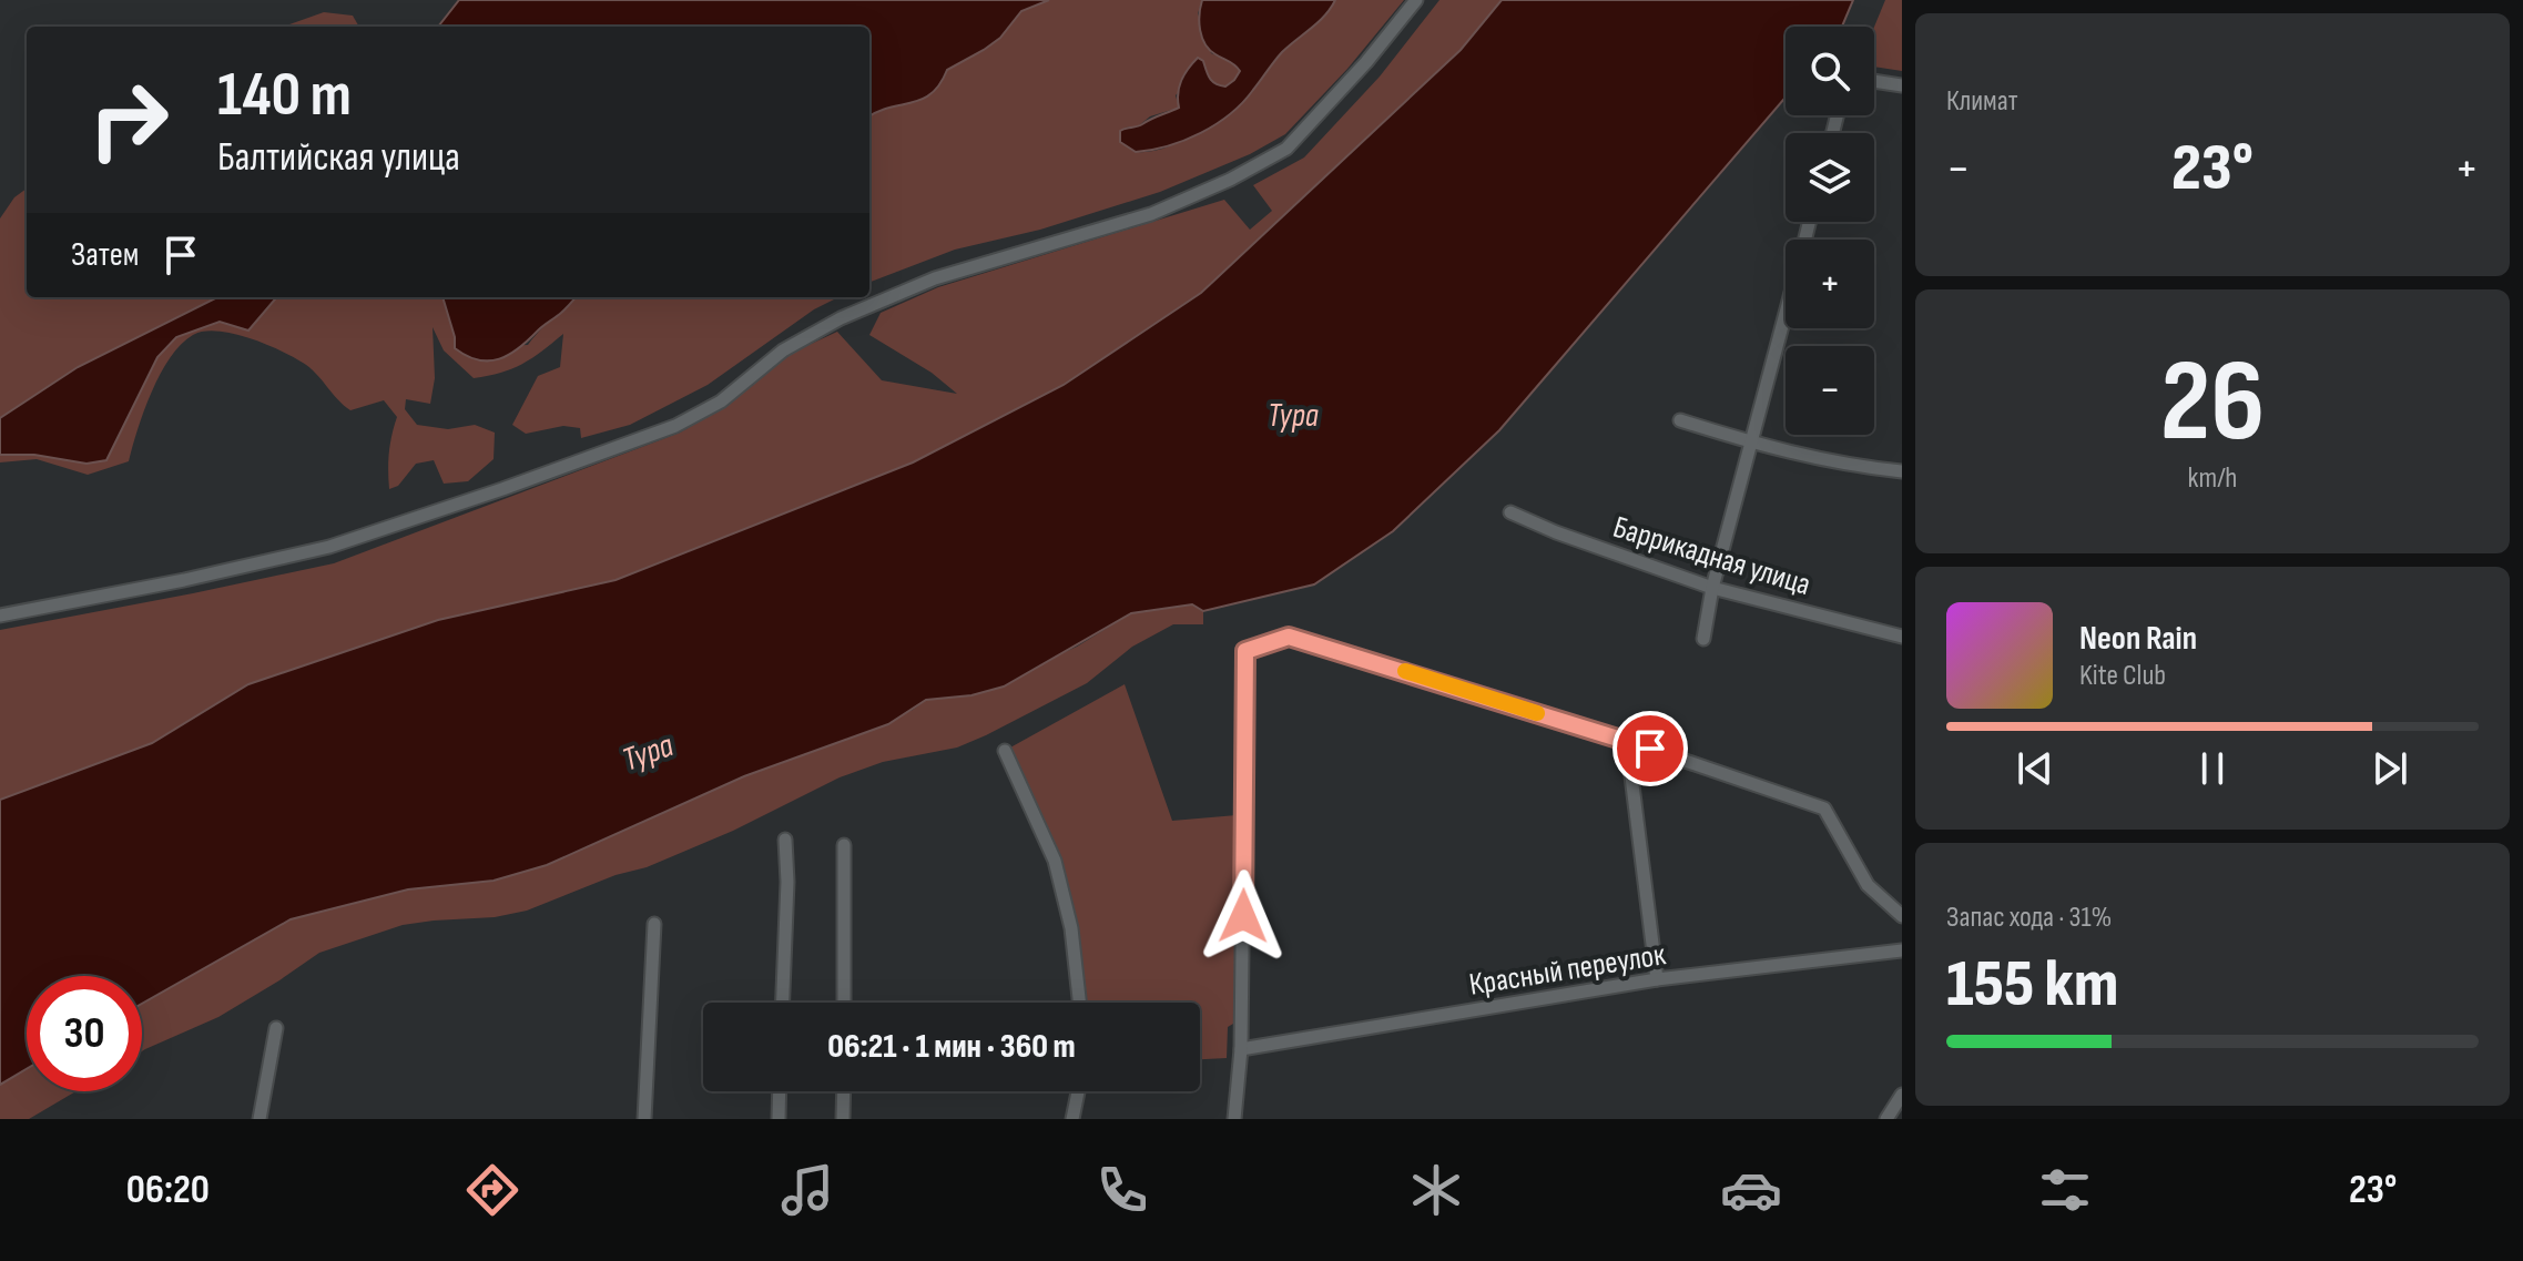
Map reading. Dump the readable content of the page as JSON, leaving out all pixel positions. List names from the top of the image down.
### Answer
{
  "streets": {
    "street": ["Баррикадная улица", "Красный переулок"]
  },
  "water": ["Тура"],
  "page": {
    "tile": [
      "Климат",
      ["26", "km/h"],
      ["Запас хода · 31%", "155 km"]
    ],
    "map_buttons": ["+", "−"],
    "turn": ["140 m", "Балтийская улица"],
    "heat": ["−", "23°", "+"],
    "then": "Затем",
    "song": ["Neon Rain", "Kite Club"],
    "limit": "30",
    "trip": "06:21 · 1 мин · 360 m",
    "tabs": ["06:20", "23°"]
  }
}
